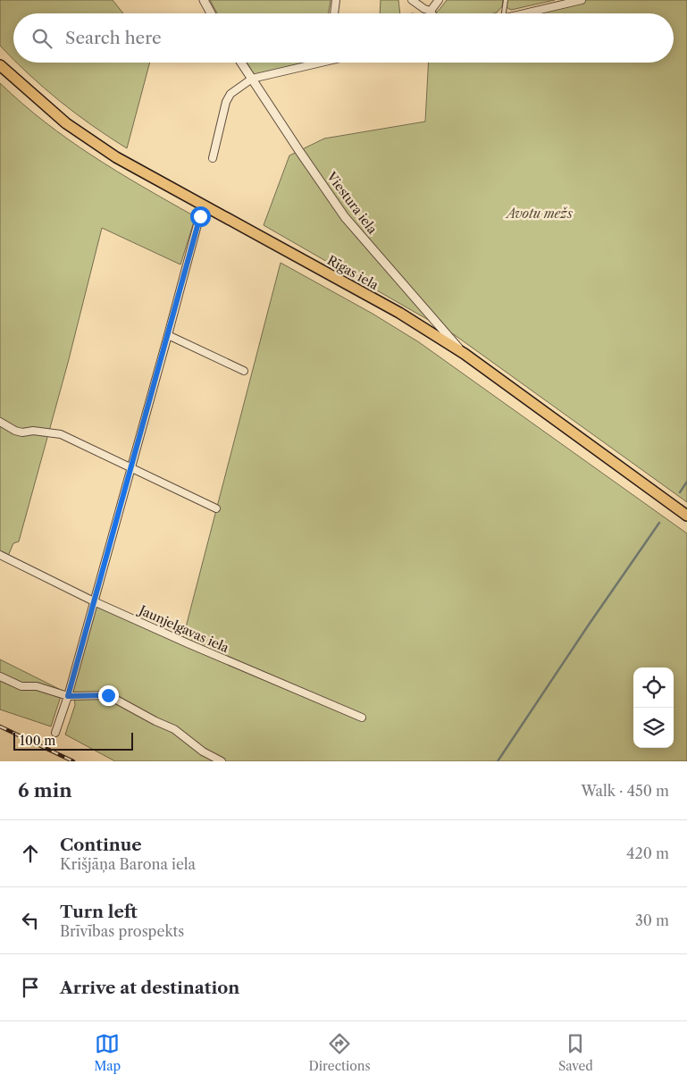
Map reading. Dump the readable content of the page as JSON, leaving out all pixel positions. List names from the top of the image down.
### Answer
{
  "streets": {
    "main road": ["Rīgas iela"],
    "street": ["Viestura iela", "Jaunjelgavas iela"]
  },
  "crossings": [
    ["Viestura iela", "Rīgas iela"]
  ],
  "parks": ["Avotu mežs"],
  "scale_bar": "100 m",
  "page": {
    "search": "Search here",
    "scale": "100 m",
    "heading": ["6 min", "Walk · 450 m"],
    "list": [
      ["Continue", "Krišjāņa Barona iela", "420 m"],
      ["Turn left", "Brīvības prospekts", "30 m"],
      "Arrive at destination"
    ],
    "nav": ["Map", "Directions", "Saved"]
  }
}
